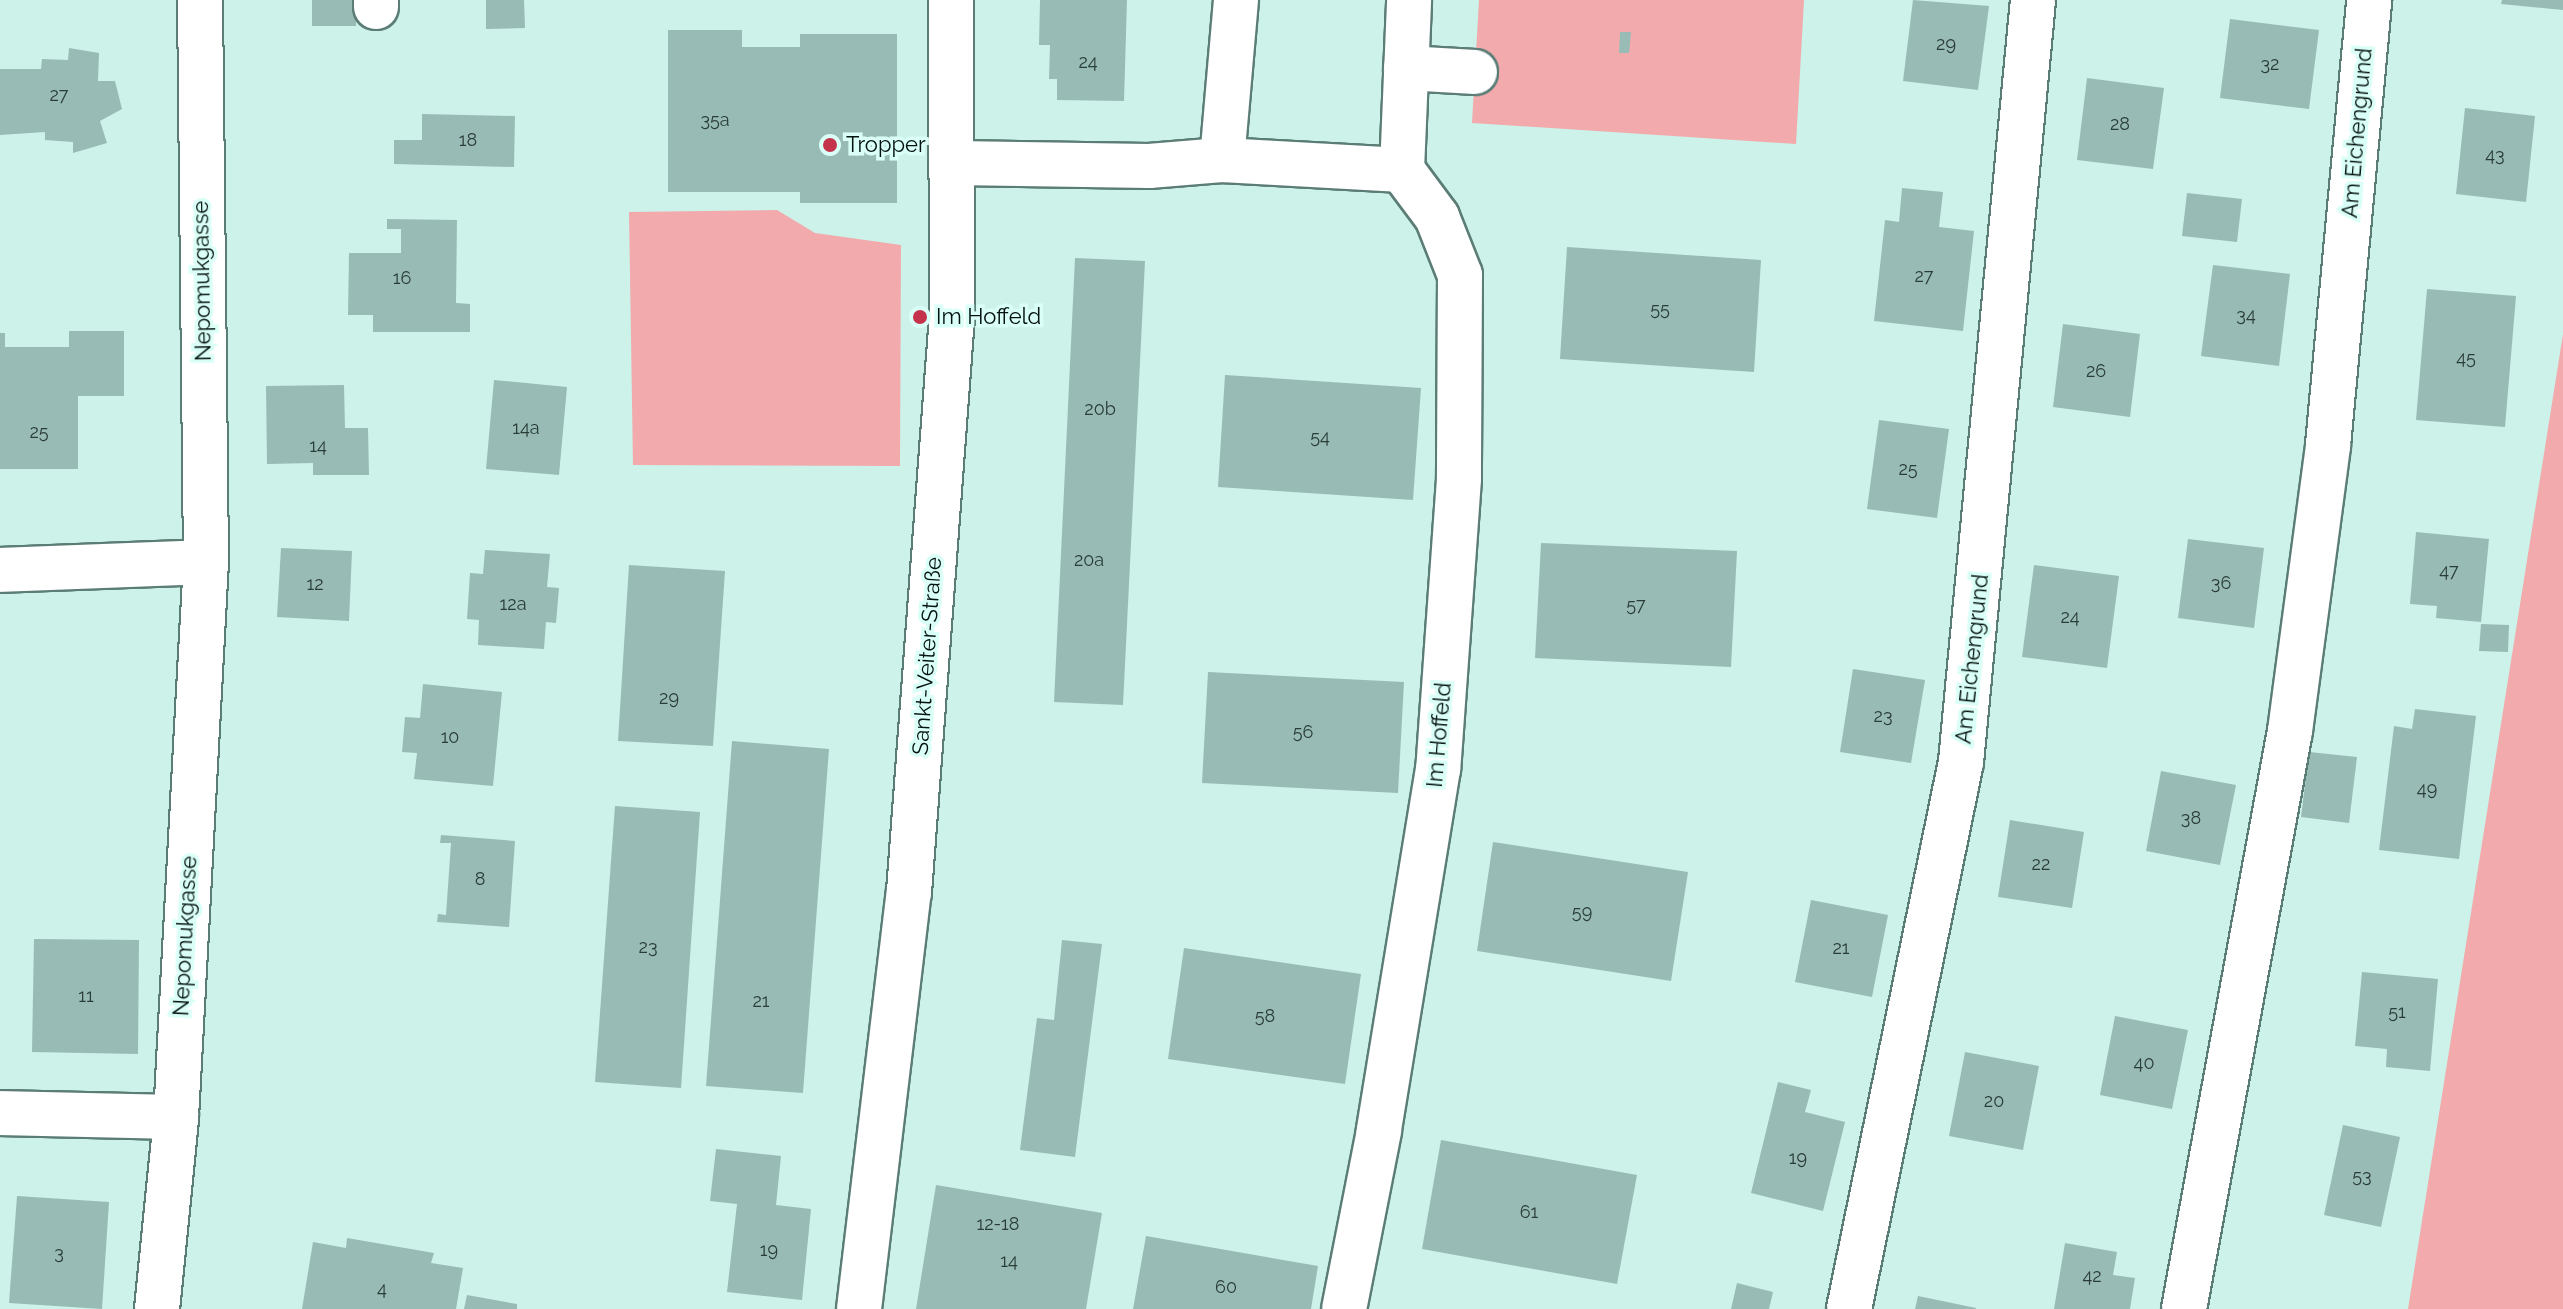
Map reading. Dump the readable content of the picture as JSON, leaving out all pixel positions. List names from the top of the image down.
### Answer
{
  "streets": {
    "street": [
      "Am Eichengrund",
      "Nepomukgasse",
      "Sankt-Veiter-Straße",
      "Im Hoffeld"
    ]
  },
  "places": ["Tropper", "Im Hoffeld"],
  "house_numbers": [
    "29",
    "24",
    "32",
    "27",
    "35a",
    "28",
    "18",
    "43",
    "27",
    "16",
    "55",
    "34",
    "45",
    "26",
    "20b",
    "14a",
    "25",
    "54",
    "14",
    "25",
    "20a",
    "47",
    "36",
    "12",
    "12a",
    "57",
    "24",
    "29",
    "23",
    "56",
    "10",
    "49",
    "38",
    "22",
    "8",
    "59",
    "23",
    "21",
    "11",
    "21",
    "51",
    "58",
    "40",
    "20",
    "19",
    "53",
    "61",
    "12-18",
    "19",
    "3",
    "14",
    "42",
    "60",
    "4"
  ]
}
